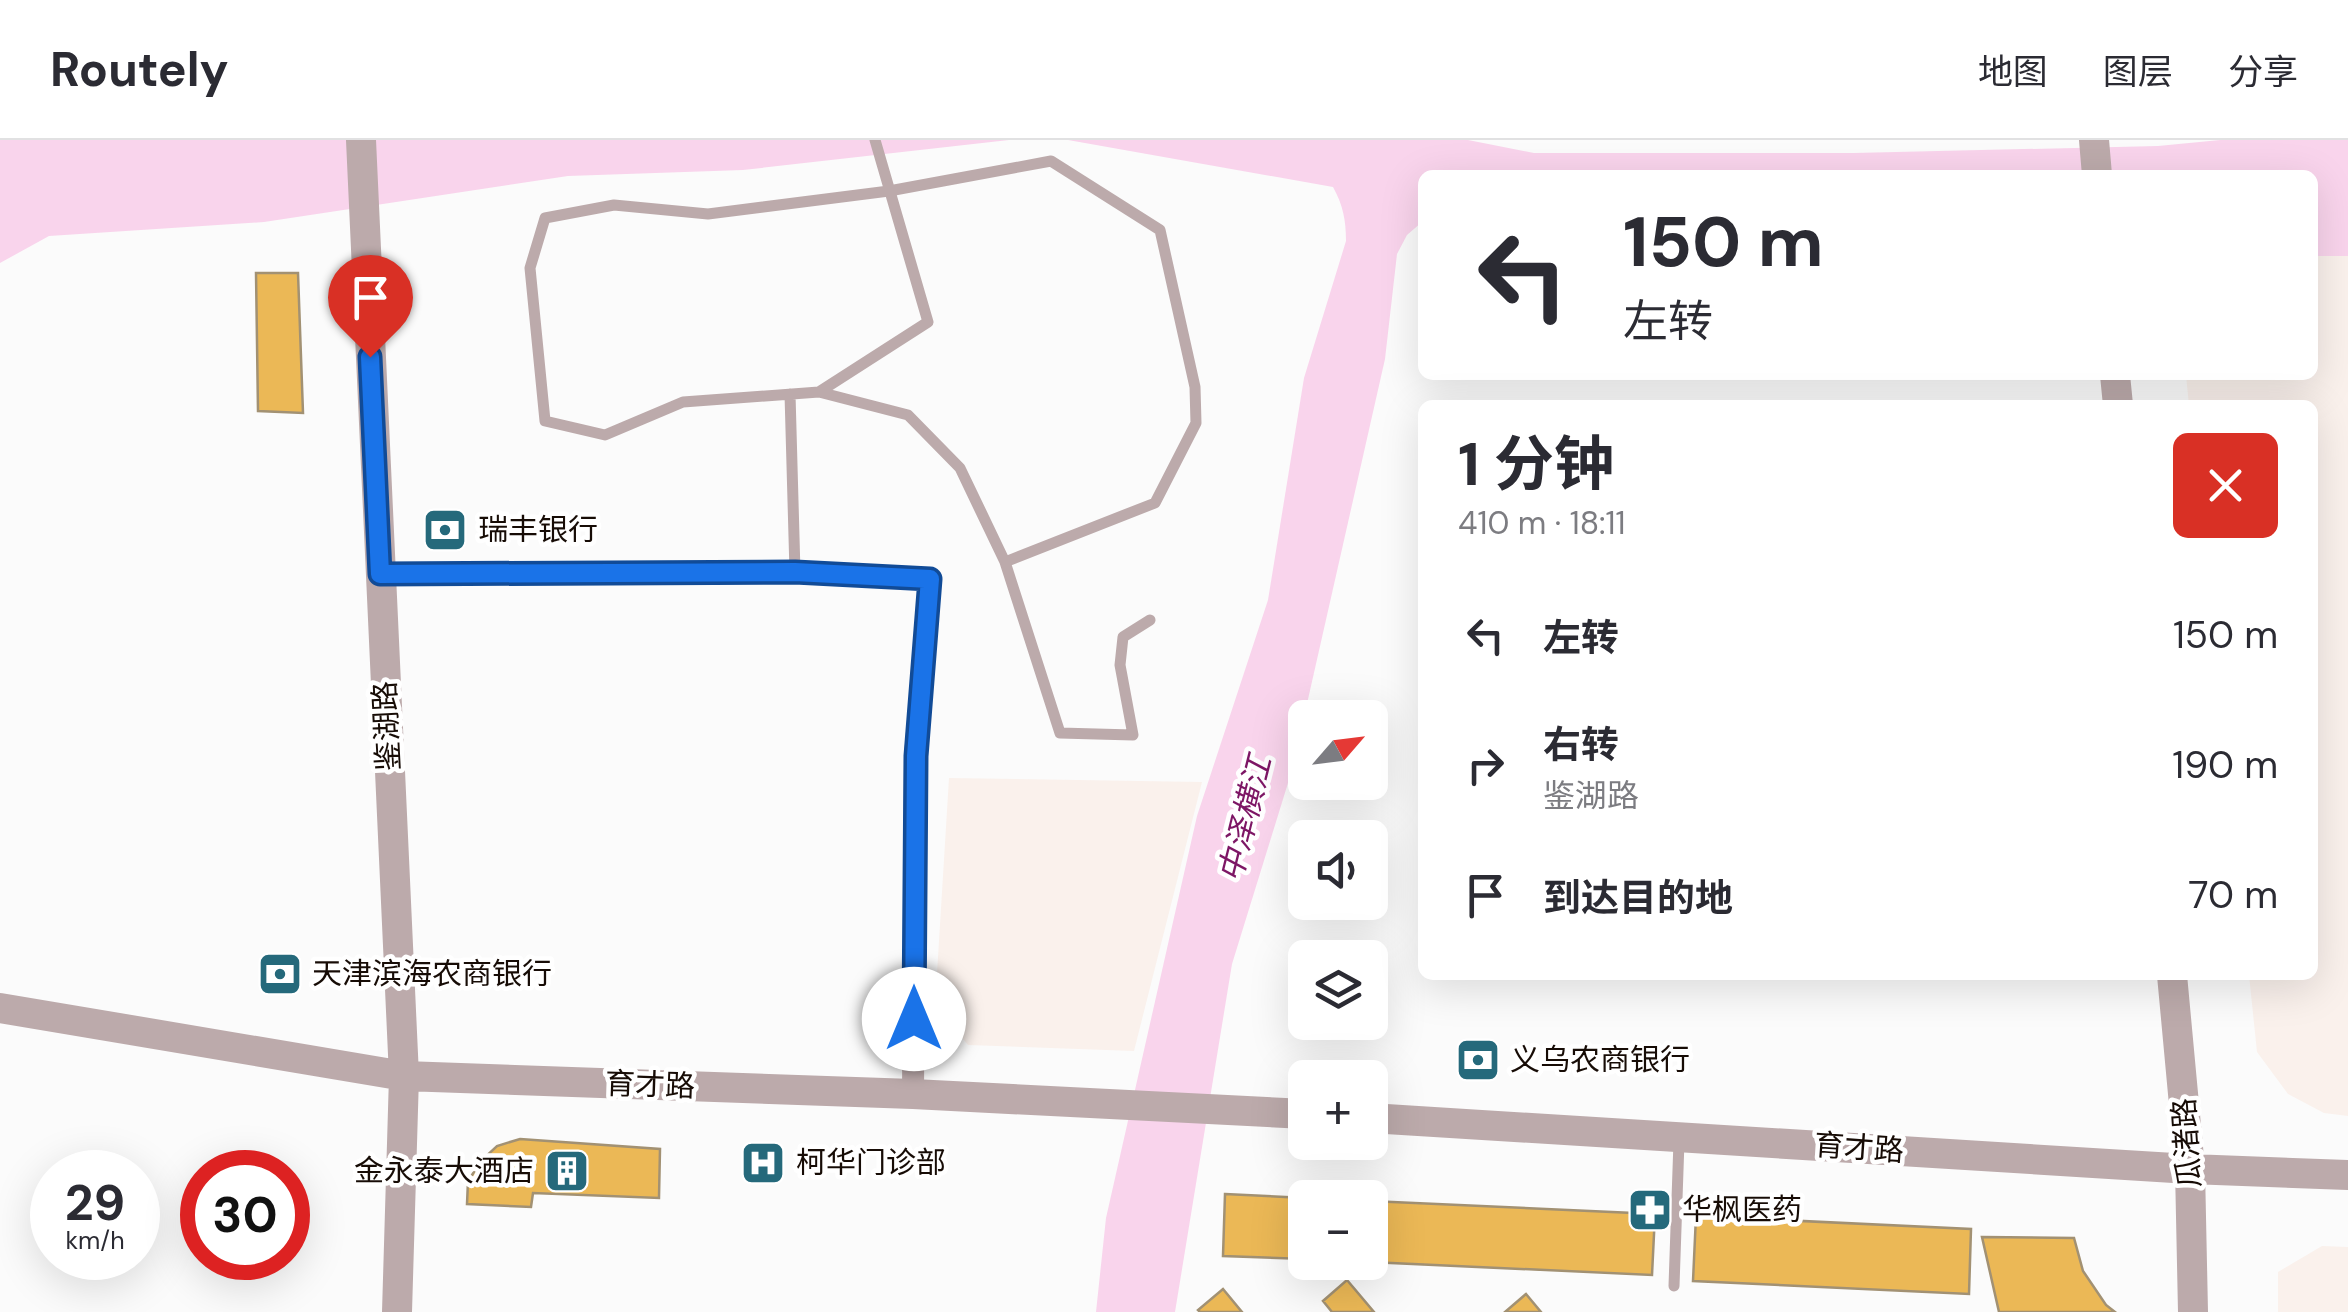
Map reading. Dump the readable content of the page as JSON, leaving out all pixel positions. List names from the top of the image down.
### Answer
{
  "streets": {
    "street": ["鉴湖路", "育才路", "瓜渚路"]
  },
  "crossings": [
    ["鉴湖路", "育才路"],
    ["育才路", "瓜渚路"]
  ],
  "water": ["中泽横江"],
  "places": {
    "bank": ["瑞丰银行", "天津滨海农商银行", "义乌农商银行"],
    "hospital": ["柯华门诊部"],
    "building": ["金永泰大酒店"],
    "pharmacy": ["华枫医药"]
  },
  "north": "top right",
  "page": {
    "header": "Routely",
    "nav": ["地图", "图层", "分享"],
    "turn": ["150 m", "左转"],
    "heading": ["1 分钟", "410 m · 18:11"],
    "list": [
      {
        "name": "左转",
        "value": "150 m"
      },
      {
        "name": "右转",
        "note": "鉴湖路",
        "value": "190 m"
      },
      {
        "name": "到达目的地",
        "value": "70 m"
      }
    ],
    "map_buttons": ["+", "−"],
    "speed": "29 km/h",
    "limit": "30"
  }
}
